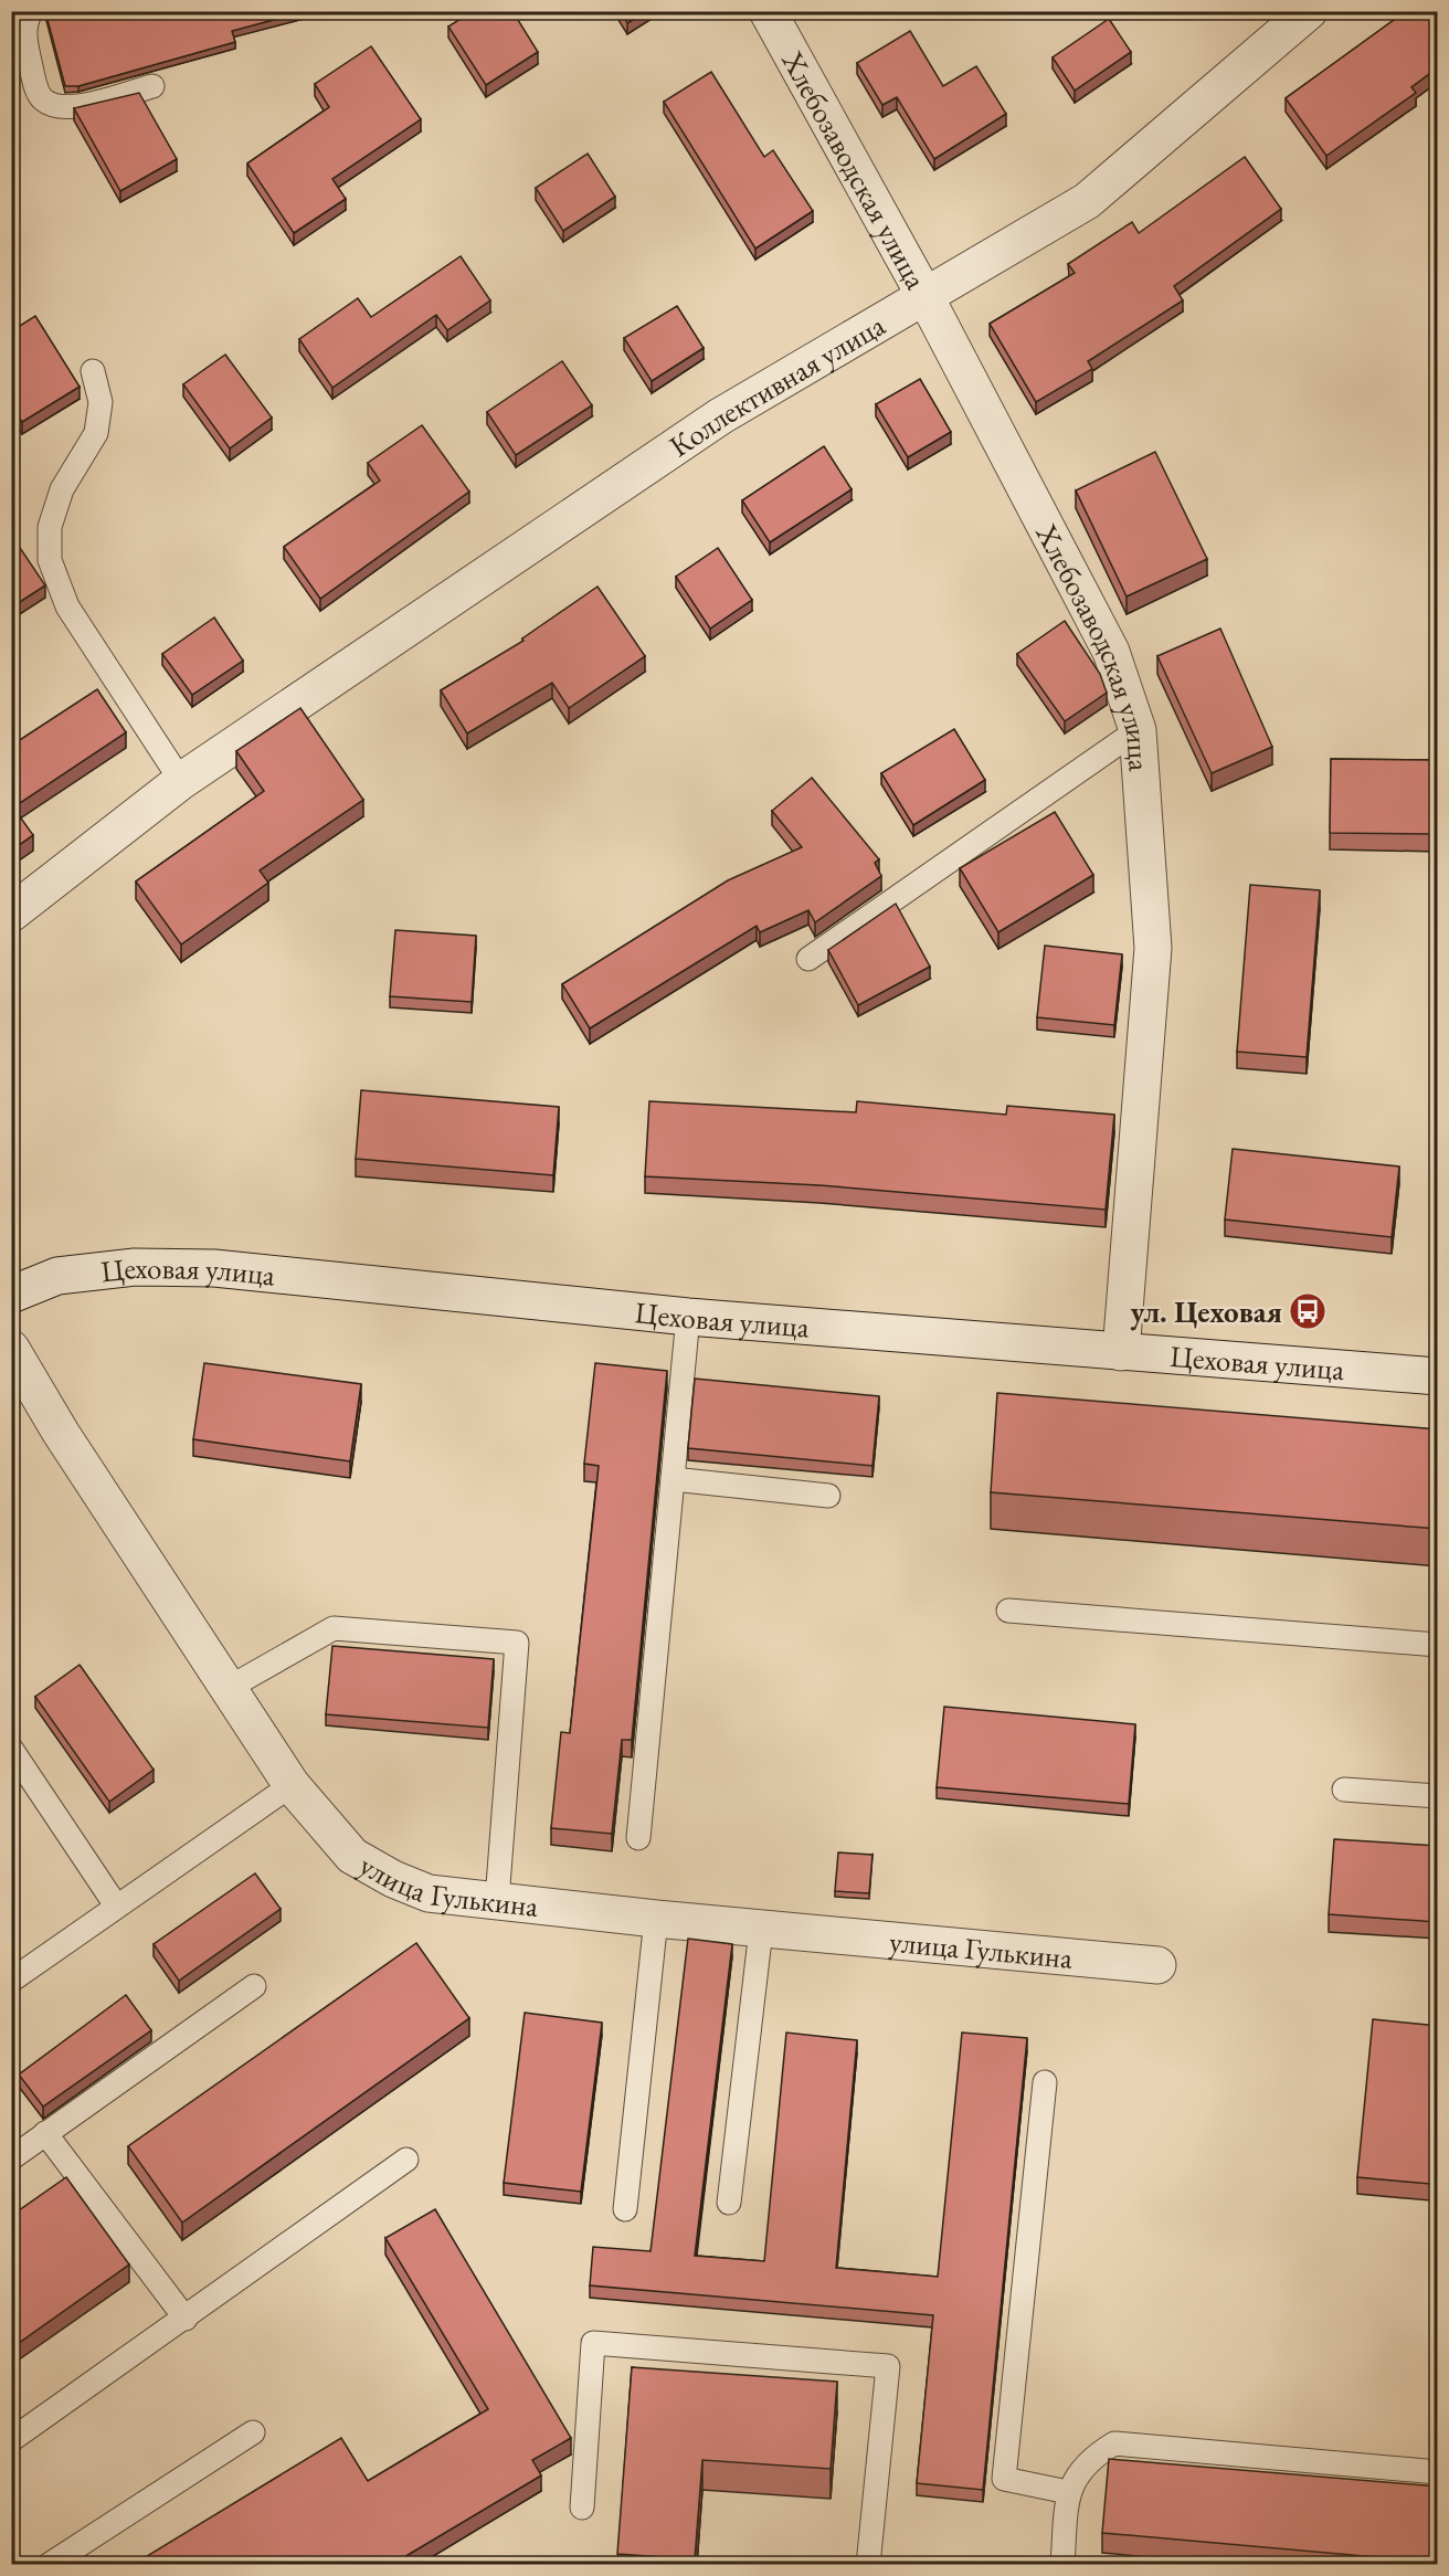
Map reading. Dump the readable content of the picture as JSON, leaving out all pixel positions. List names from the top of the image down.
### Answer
{
  "streets": {
    "street": [
      "Хлебозаводская улица",
      "Коллективная улица",
      "Цеховая улица",
      "улица Гулькина"
    ]
  },
  "crossings": [
    ["Хлебозаводская улица", "Коллективная улица"],
    ["Хлебозаводская улица", "Цеховая улица"]
  ],
  "places": {
    "bus stop": ["ул. Цеховая"]
  }
}
